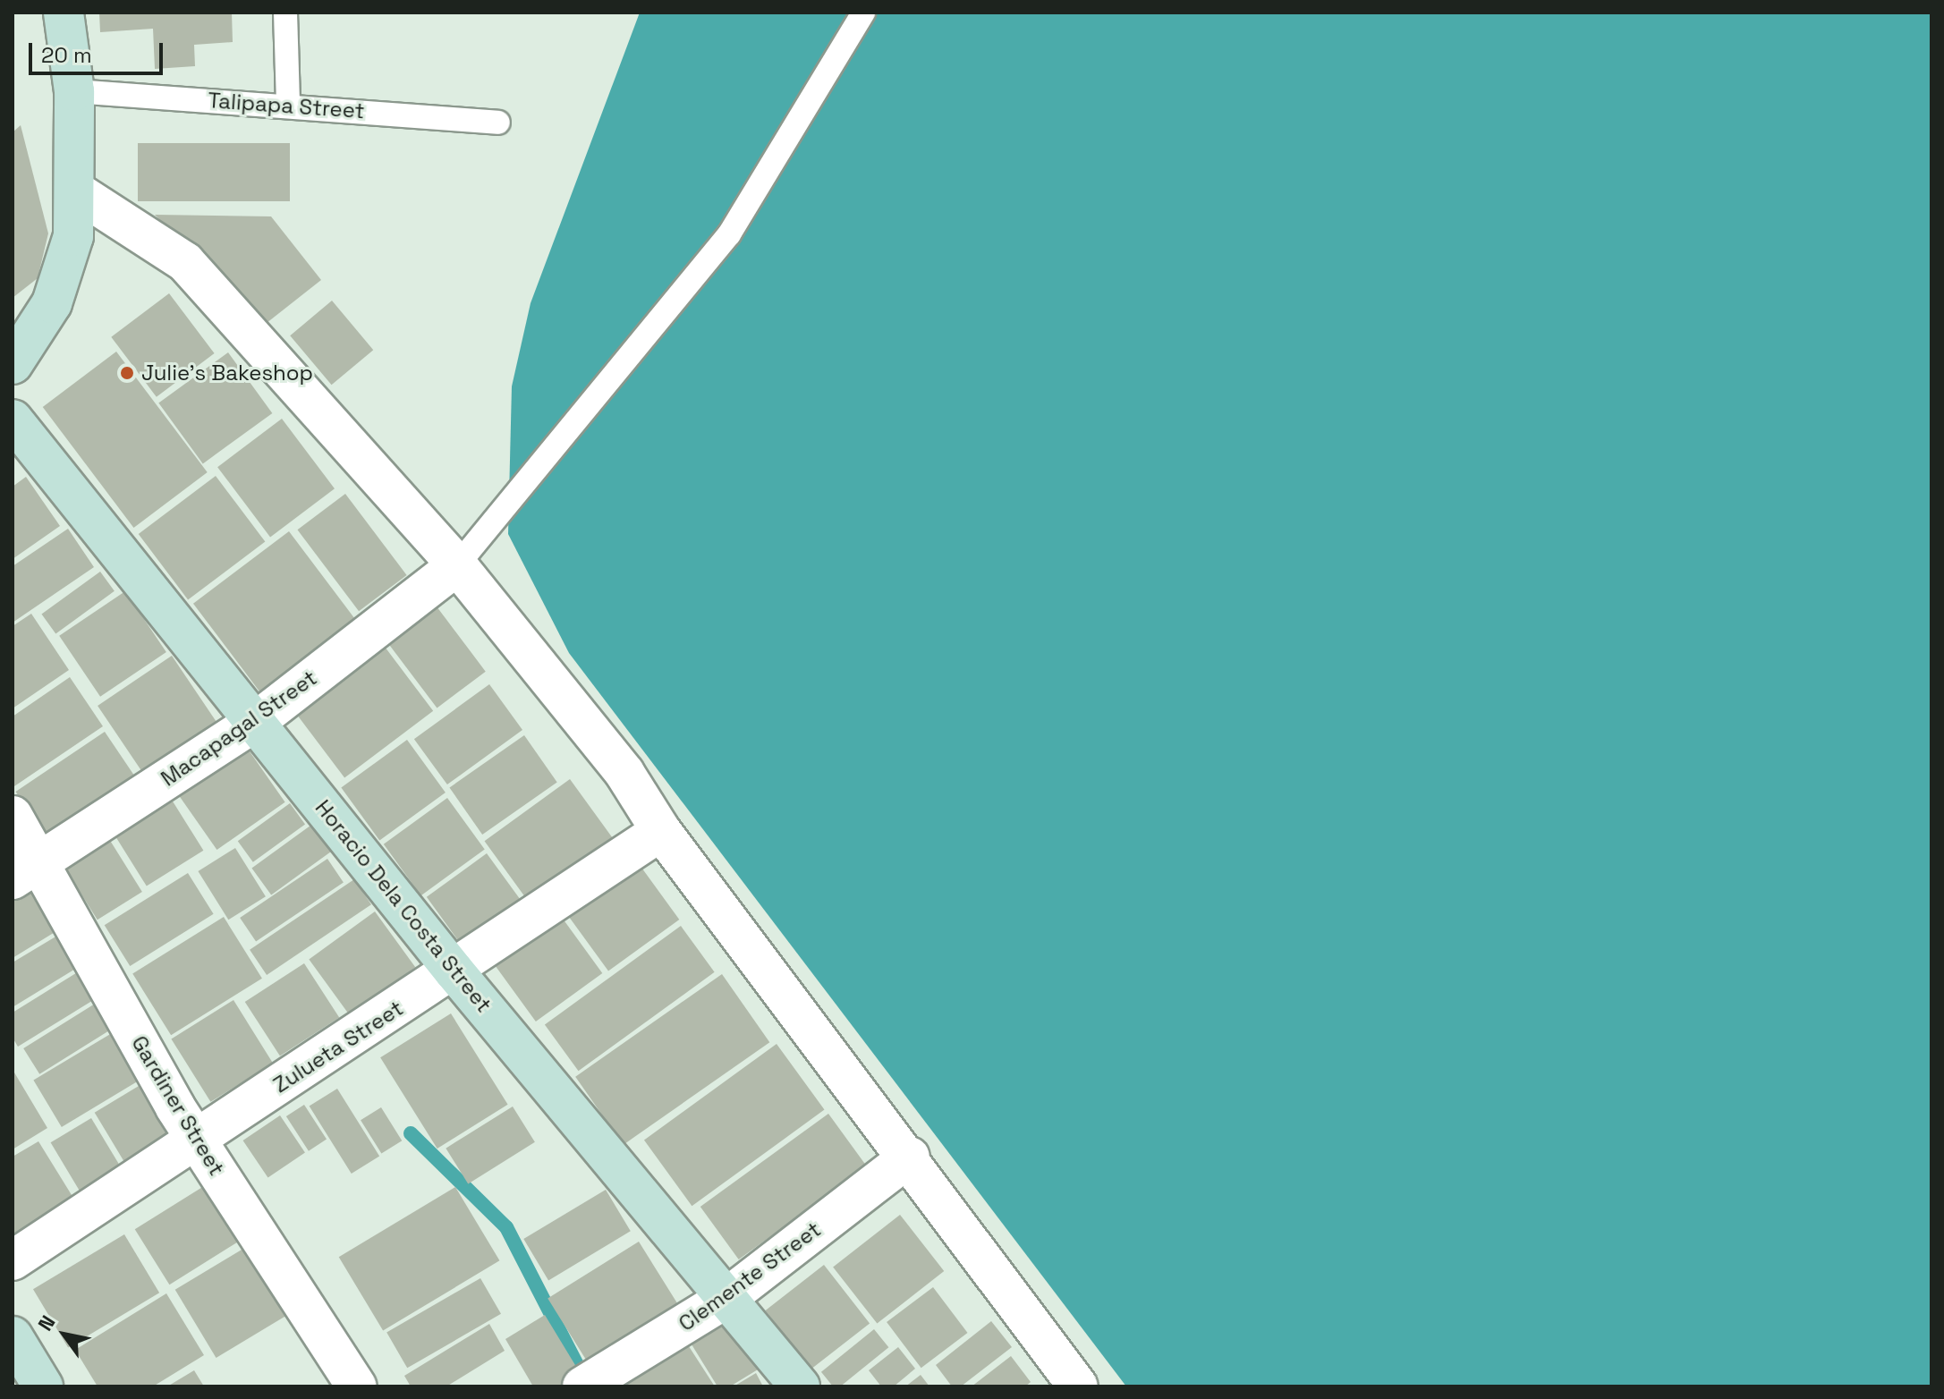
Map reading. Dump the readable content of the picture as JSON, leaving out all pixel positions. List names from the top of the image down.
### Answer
{
  "streets": {
    "street": [
      "Macapagal Street",
      "Horacio Dela Costa Street",
      "Zulueta Street",
      "Gardiner Street",
      "Clemente Street"
    ],
    "lane": ["Talipapa Street"]
  },
  "crossings": [
    ["Macapagal Street", "Horacio Dela Costa Street"],
    ["Macapagal Street", "Gardiner Street"],
    ["Horacio Dela Costa Street", "Zulueta Street"],
    ["Horacio Dela Costa Street", "Clemente Street"],
    ["Zulueta Street", "Gardiner Street"]
  ],
  "places": ["Julie's Bakeshop"],
  "scale_bar": "20 m",
  "north": "top left"
}
